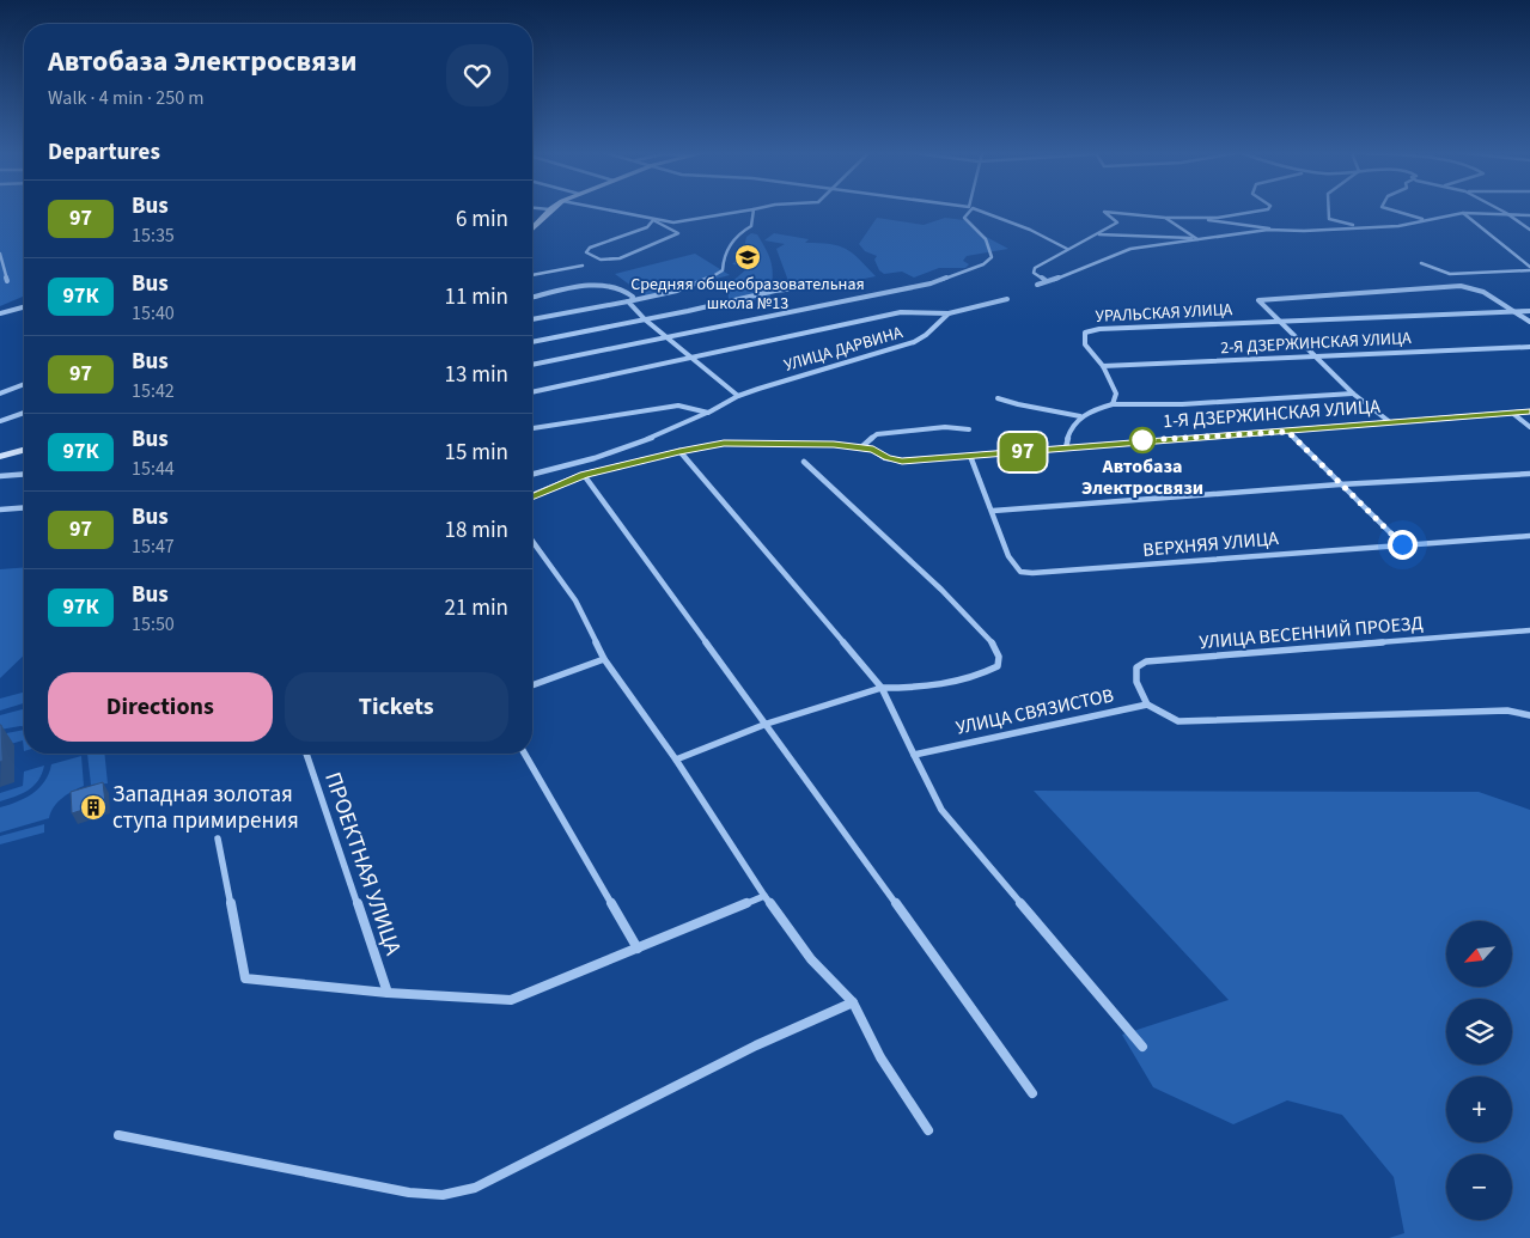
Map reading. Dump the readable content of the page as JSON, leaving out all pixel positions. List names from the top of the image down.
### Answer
{
  "streets": {
    "street": [
      "УРАЛЬСКАЯ УЛИЦА",
      "2-Я ДЗЕРЖИНСКАЯ УЛИЦА",
      "УЛИЦА ДАРВИНА",
      "1-Я ДЗЕРЖИНСКАЯ УЛИЦА",
      "ВЕРХНЯЯ УЛИЦА",
      "УЛИЦА ВЕСЕННИЙ ПРОЕЗД",
      "УЛИЦА СВЯЗИСТОВ",
      "ПРОЕКТНАЯ УЛИЦА"
    ]
  },
  "crossings": [
    ["УРАЛЬСКАЯ УЛИЦА", "2-Я ДЗЕРЖИНСКАЯ УЛИЦА"],
    ["1-Я ДЗЕРЖИНСКАЯ УЛИЦА", "ВЕРХНЯЯ УЛИЦА"],
    ["УЛИЦА ВЕСЕННИЙ ПРОЕЗД", "УЛИЦА СВЯЗИСТОВ"]
  ],
  "places": {
    "school or university": ["Средняя общеобразовательная школа №13"],
    "other": ["Автобаза Электросвязи"],
    "building": ["Западная золотая ступа примирения"]
  },
  "lines": ["bus line 97"],
  "north": "bottom left",
  "page": {
    "on_map": "97",
    "heading": [
      ["Автобаза Электросвязи", "Walk · 4 min · 250 m"],
      "Departures"
    ],
    "list": [
      {
        "mark": "97",
        "name": "Bus",
        "note": "15:35",
        "value": "6 min"
      },
      {
        "mark": "97К",
        "name": "Bus",
        "note": "15:40",
        "value": "11 min"
      },
      {
        "mark": "97",
        "name": "Bus",
        "note": "15:42",
        "value": "13 min"
      },
      {
        "mark": "97К",
        "name": "Bus",
        "note": "15:44",
        "value": "15 min"
      },
      {
        "mark": "97",
        "name": "Bus",
        "note": "15:47",
        "value": "18 min"
      },
      {
        "mark": "97К",
        "name": "Bus",
        "note": "15:50",
        "value": "21 min"
      }
    ],
    "buttons": ["Directions", "Tickets"],
    "map_buttons": ["+", "−"]
  }
}
